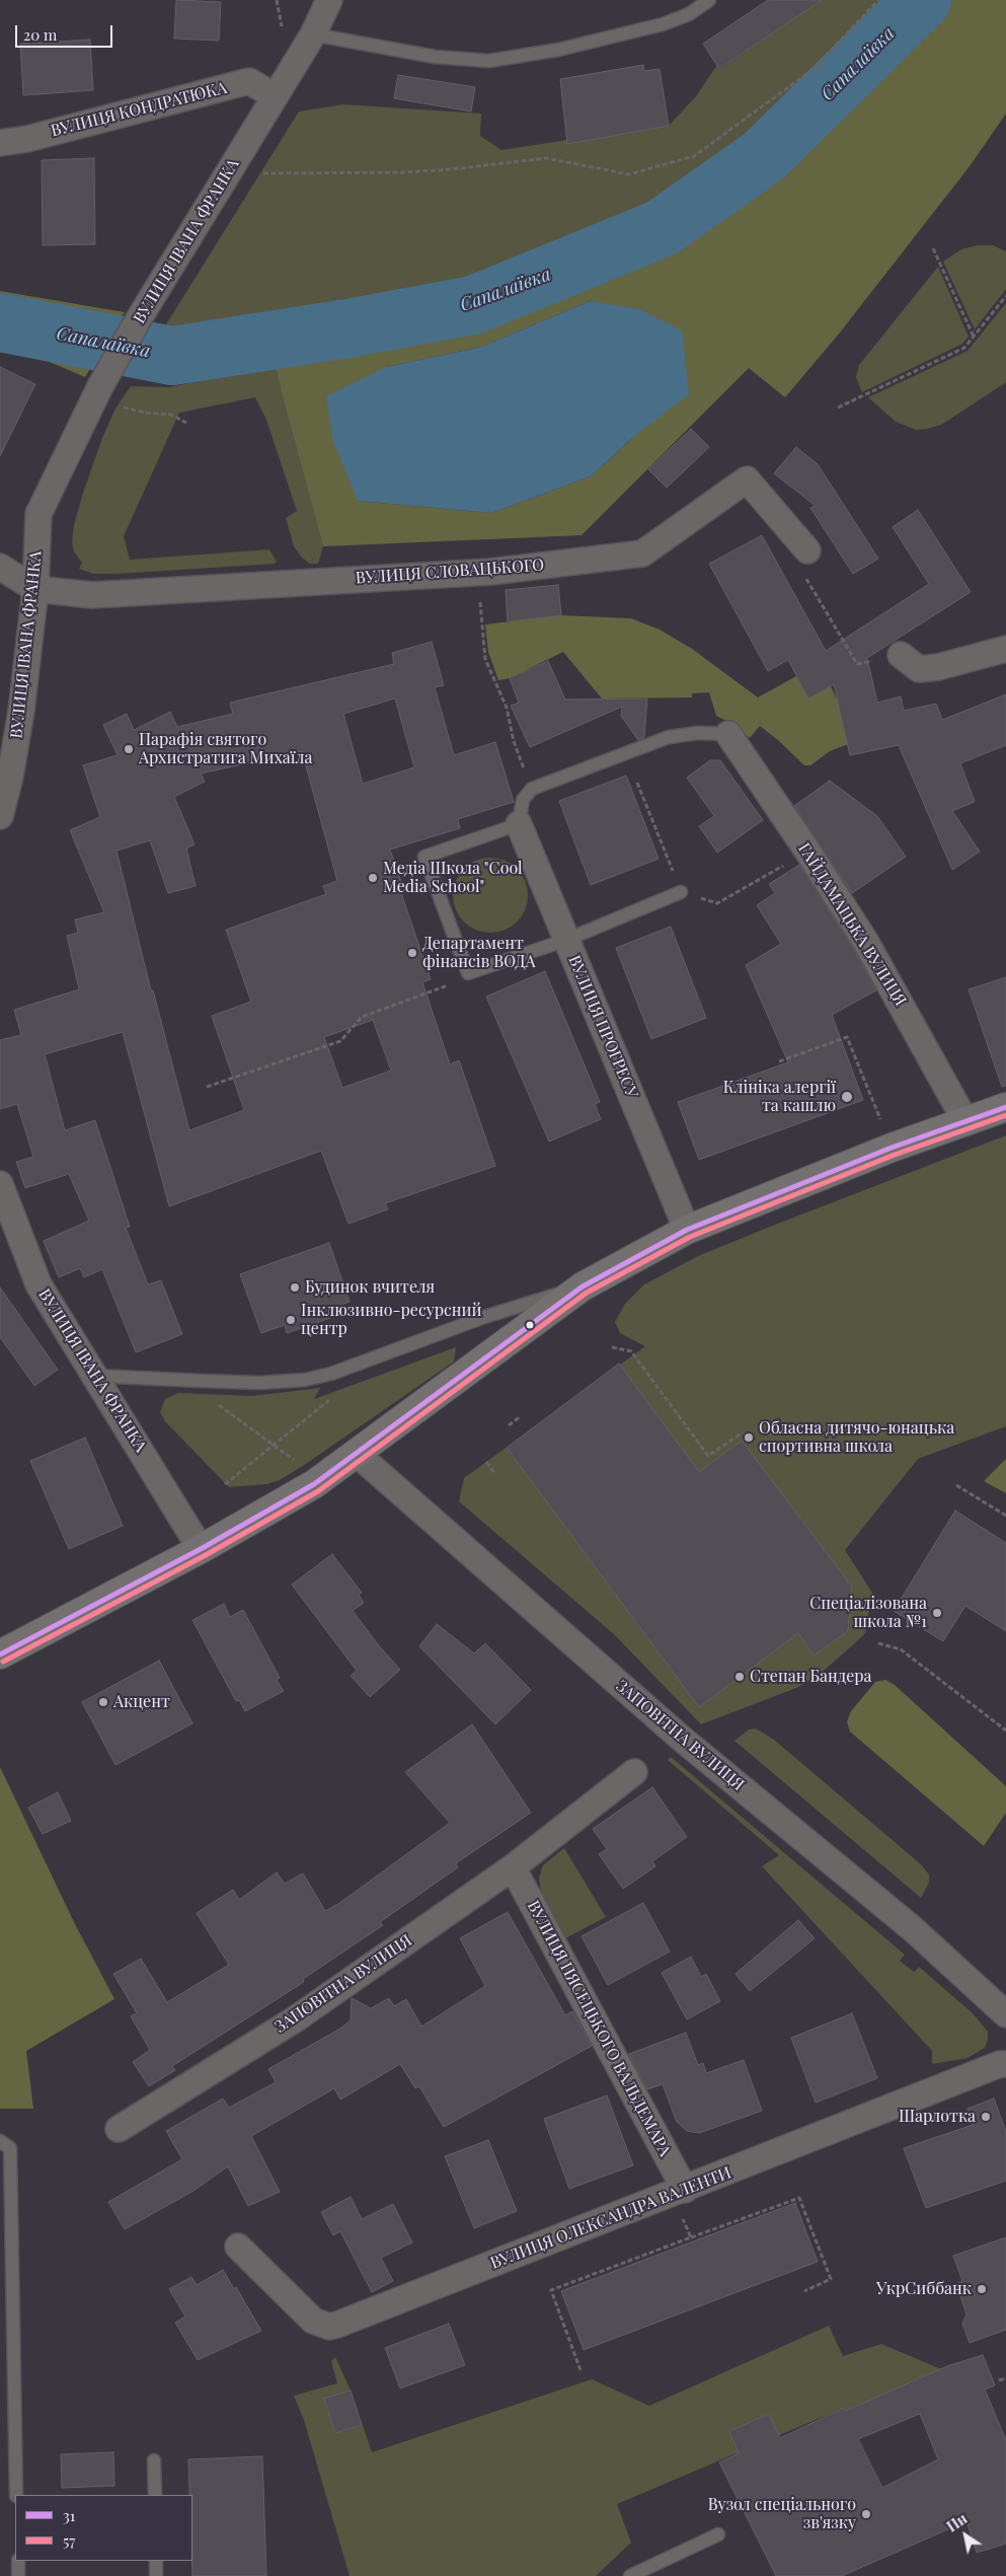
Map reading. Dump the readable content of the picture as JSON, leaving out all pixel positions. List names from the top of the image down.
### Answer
{
  "streets": {
    "street": [
      "ВУЛИЦЯ КОНДРАТЮКА",
      "ВУЛИЦЯ ІВАНА ФРАНКА",
      "ВУЛИЦЯ СЛОВАЦЬКОГО",
      "ГАЙДАМАЦЬКА ВУЛИЦЯ",
      "ВУЛИЦЯ ПРОГРЕСУ",
      "ЗАПОВІТНА ВУЛИЦЯ",
      "ВУЛИЦЯ ПЯСЕЦЬКОГО ВАЛЬДЕМАРА",
      "ВУЛИЦЯ ОЛЕКСАНДРА ВАЛЕНТИ"
    ]
  },
  "crossings": [
    ["ВУЛИЦЯ КОНДРАТЮКА", "ВУЛИЦЯ ІВАНА ФРАНКА"],
    ["ВУЛИЦЯ ІВАНА ФРАНКА", "ВУЛИЦЯ СЛОВАЦЬКОГО"],
    ["ЗАПОВІТНА ВУЛИЦЯ", "ВУЛИЦЯ ПЯСЕЦЬКОГО ВАЛЬДЕМАРА"],
    ["ВУЛИЦЯ ПЯСЕЦЬКОГО ВАЛЬДЕМАРА", "ВУЛИЦЯ ОЛЕКСАНДРА ВАЛЕНТИ"]
  ],
  "water": ["Сапалаївка"],
  "places": [
    "Парафія святого Архистратига Михаїла",
    "Медіа Школа \"Cool Media School\"",
    "Департамент фінансів ВОДА",
    "Клініка алергії та кашлю",
    "Будинок вчителя",
    "Інклюзивно-ресурсний центр",
    "Обласна дитячо-юнацька спортивна школа",
    "Спеціалізована школа №1",
    "Степан Бандера",
    "Акцент",
    "Шарлотка",
    "УкрСиббанк",
    "Вузол спеціального зв'язку"
  ],
  "lines": ["transit line 31", "transit line 57"],
  "legend": ["31", "57"],
  "scale_bar": "20 m",
  "north": "top left"
}
